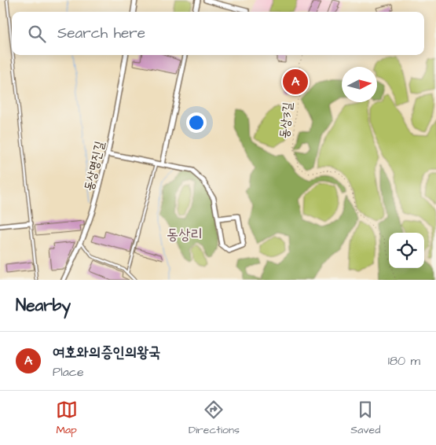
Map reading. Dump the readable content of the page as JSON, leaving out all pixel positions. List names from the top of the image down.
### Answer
{
  "streets": {
    "street": ["동상명진길"],
    "path": ["동상3길"]
  },
  "districts": ["동상리"],
  "north": "right",
  "page": {
    "search": "Search here",
    "pins": "A",
    "heading": "Nearby",
    "list": [
      {
        "mark": "A",
        "name": "여호와의증인의왕국",
        "note": "Place",
        "value": "180 m"
      }
    ],
    "nav": ["Map", "Directions", "Saved"]
  }
}
